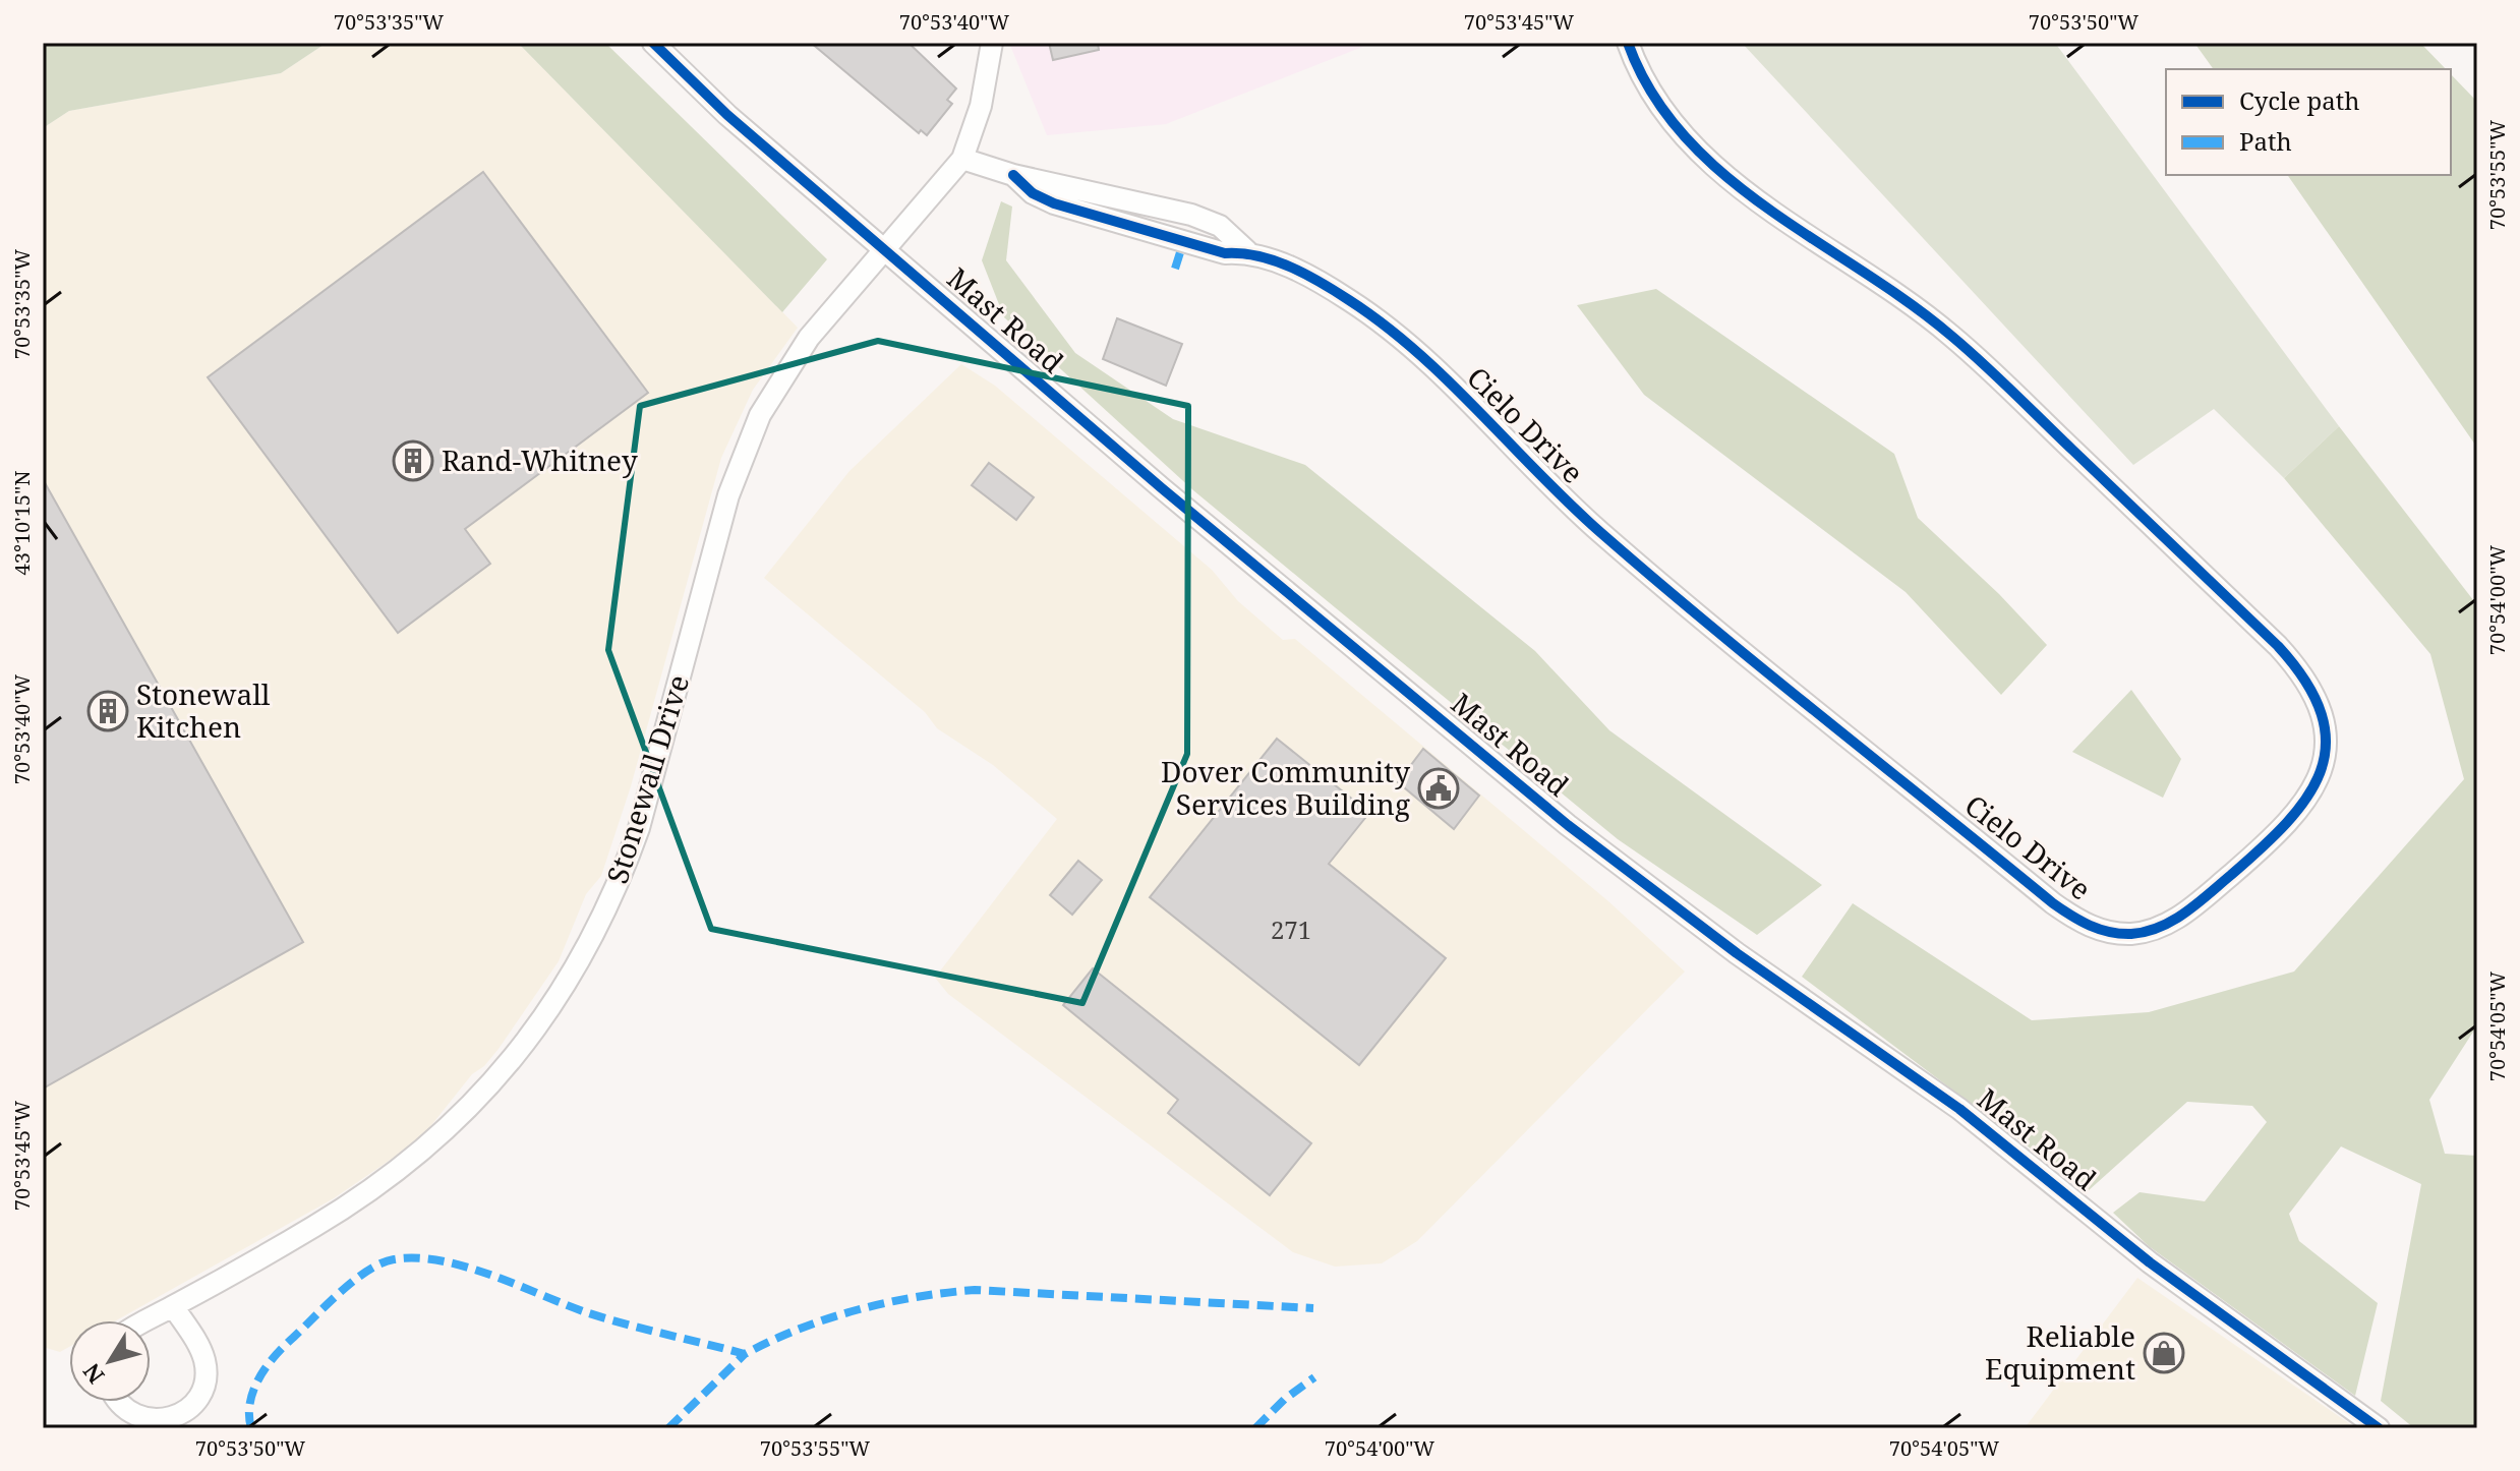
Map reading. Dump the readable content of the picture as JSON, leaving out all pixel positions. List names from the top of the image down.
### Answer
{
  "streets": {
    "street": ["Mast Road", "Cielo Drive", "Stonewall Drive"]
  },
  "crossings": [
    ["Mast Road", "Stonewall Drive"],
    ["Cielo Drive", "Stonewall Drive"]
  ],
  "places": {
    "building": ["Rand-Whitney", "Stonewall Kitchen"],
    "public building": ["Dover Community Services Building"],
    "shop": ["Reliable Equipment"]
  },
  "house_numbers": ["271"],
  "legend": ["Cycle path", "Path"],
  "north": "bottom left",
  "coordinates": [
    "70°53'35\"W",
    "70°53'40\"W",
    "70°53'45\"W",
    "70°53'50\"W",
    "70°53'55\"W",
    "43°10'15\"N",
    "70°54'00\"W",
    "70°54'05\"W"
  ]
}
